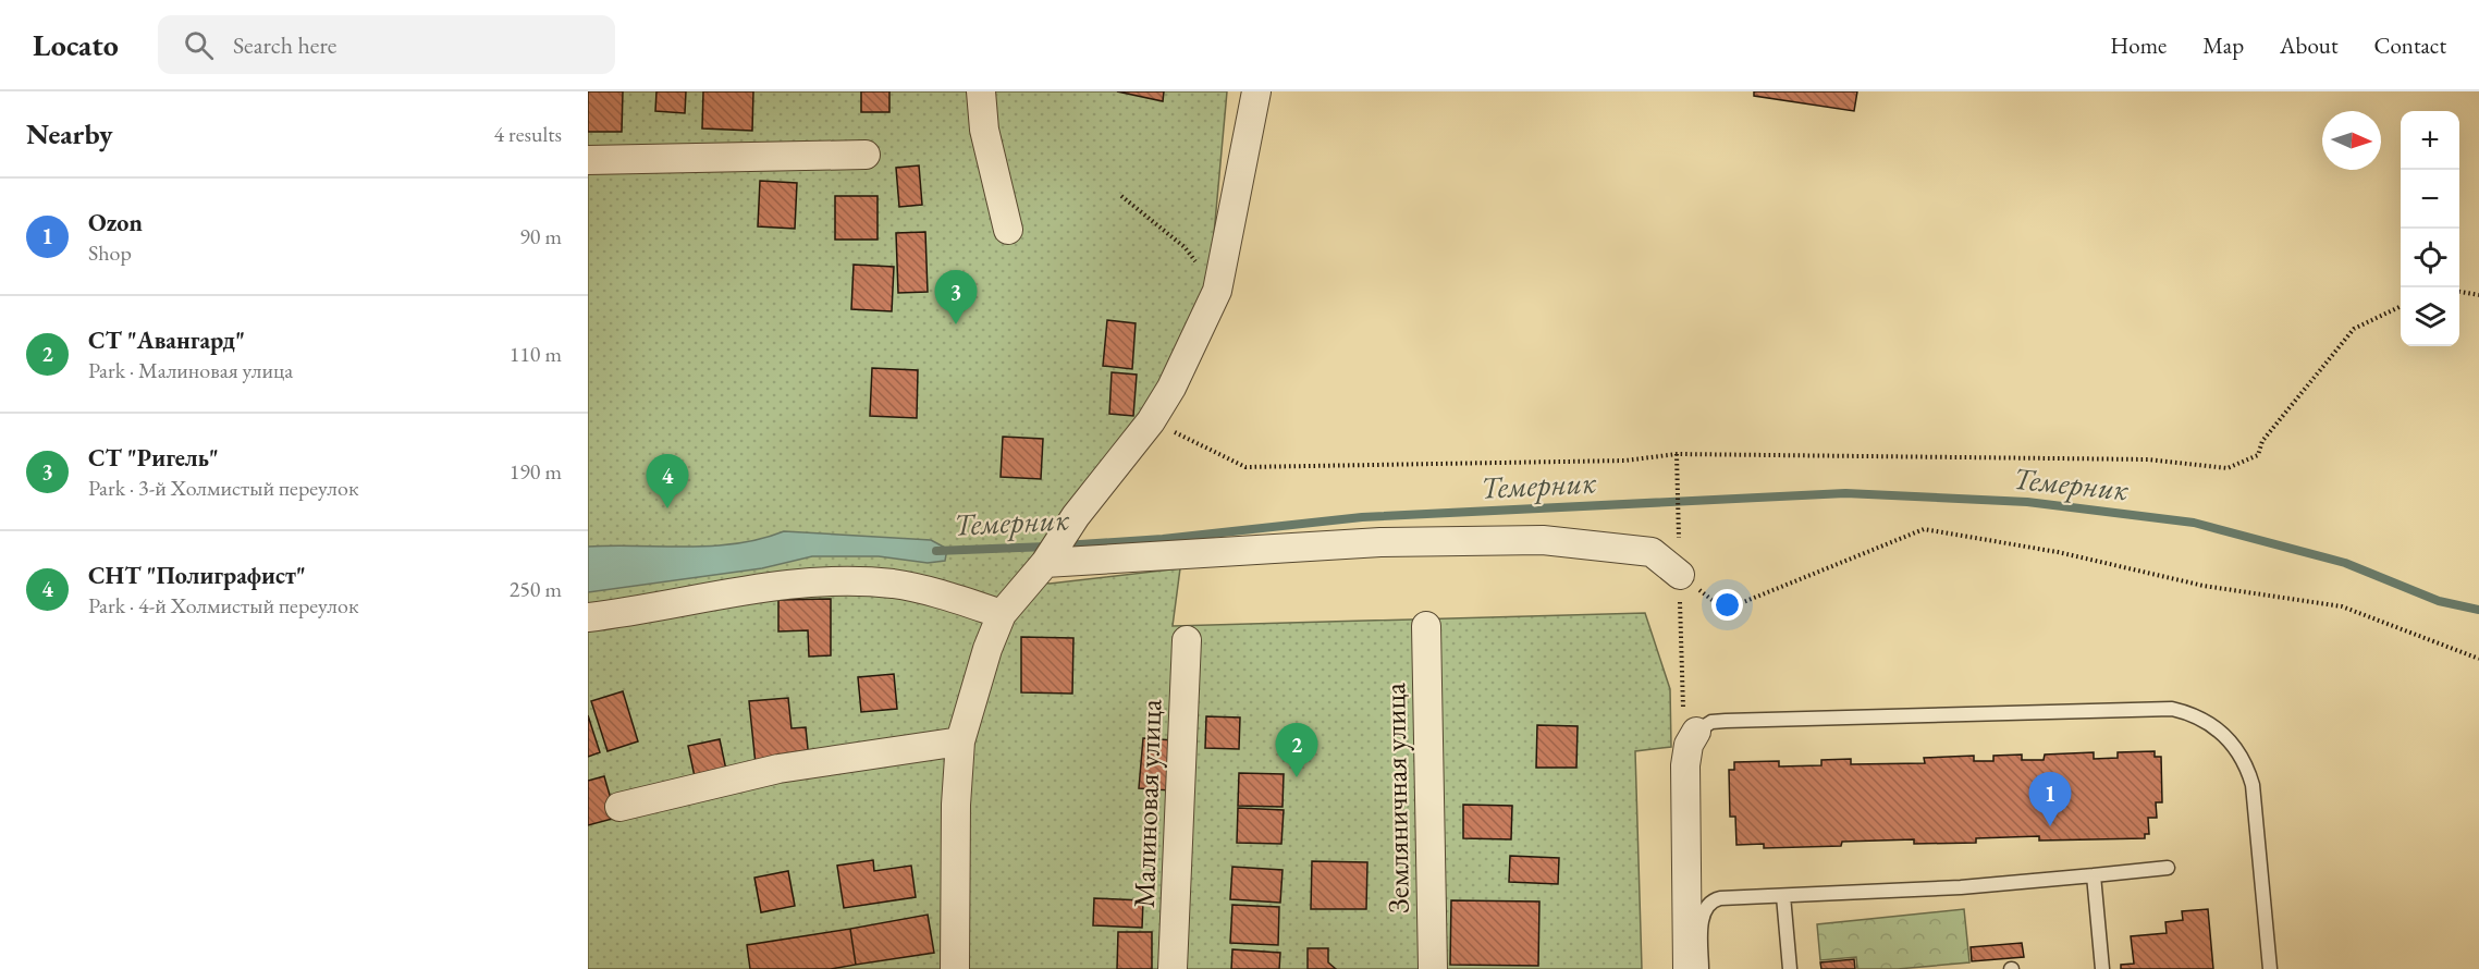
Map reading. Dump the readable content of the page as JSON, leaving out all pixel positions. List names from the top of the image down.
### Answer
{
  "streets": {
    "street": ["Земляничная улица", "Малиновая улица"]
  },
  "water": ["Темерник"],
  "north": "right",
  "page": {
    "header": "Locato",
    "search": "Search here",
    "nav": [
      "Home",
      "Map",
      "About",
      "Contact"
    ],
    "heading": ["Nearby", "4 results"],
    "map_buttons": ["+", "−"],
    "list": [
      {
        "mark": "1",
        "name": "Ozon",
        "note": "Shop",
        "value": "90 m"
      },
      {
        "mark": "2",
        "name": "СТ \"Авангард\"",
        "note": "Park · Малиновая улица",
        "value": "110 m"
      },
      {
        "mark": "3",
        "name": "СТ \"Ригель\"",
        "note": "Park · 3-й Холмистый переулок",
        "value": "190 m"
      },
      {
        "mark": "4",
        "name": "СНТ \"Полиграфист\"",
        "note": "Park · 4-й Холмистый переулок",
        "value": "250 m"
      }
    ],
    "pins": [
      "3",
      "4",
      "2",
      "1"
    ]
  }
}
